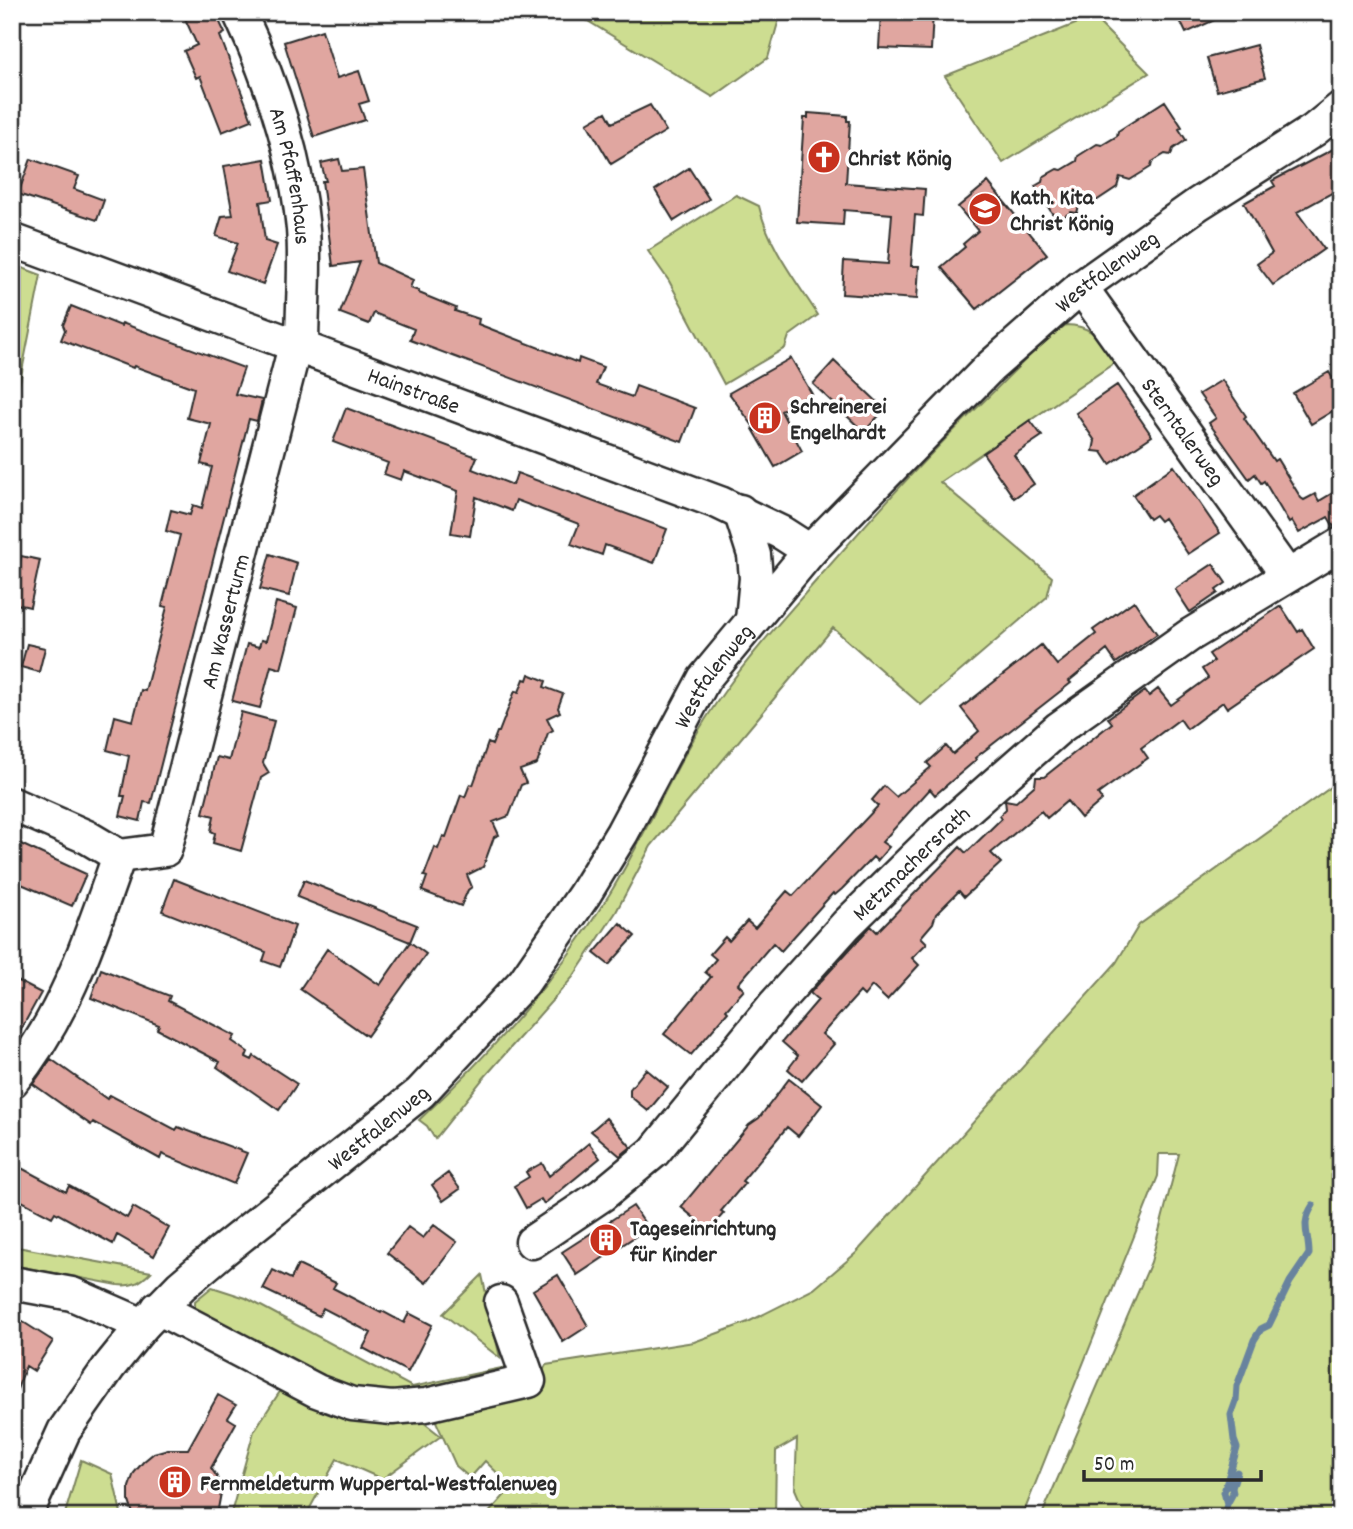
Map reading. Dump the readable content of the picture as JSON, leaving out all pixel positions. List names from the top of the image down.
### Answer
{
  "streets": {
    "street": [
      "Am Pfaffenhaus",
      "Westfalenweg",
      "Hainstraße",
      "Sterntalerweg",
      "Am Wasserturm",
      "Metzmachersrath"
    ]
  },
  "crossings": [
    ["Am Pfaffenhaus", "Hainstraße"],
    ["Am Pfaffenhaus", "Am Wasserturm"],
    ["Westfalenweg", "Hainstraße"],
    ["Westfalenweg", "Sterntalerweg"],
    ["Hainstraße", "Am Wasserturm"],
    ["Sterntalerweg", "Metzmachersrath"]
  ],
  "places": {
    "church": ["Christ König"],
    "school or university": ["Kath. Kita Christ König"],
    "building": ["Schreinerei Engelhardt", "Tageseinrichtung für Kinder", "Fernmeldeturm Wuppertal-Westfalenweg"]
  },
  "scale_bar": "50 m"
}
